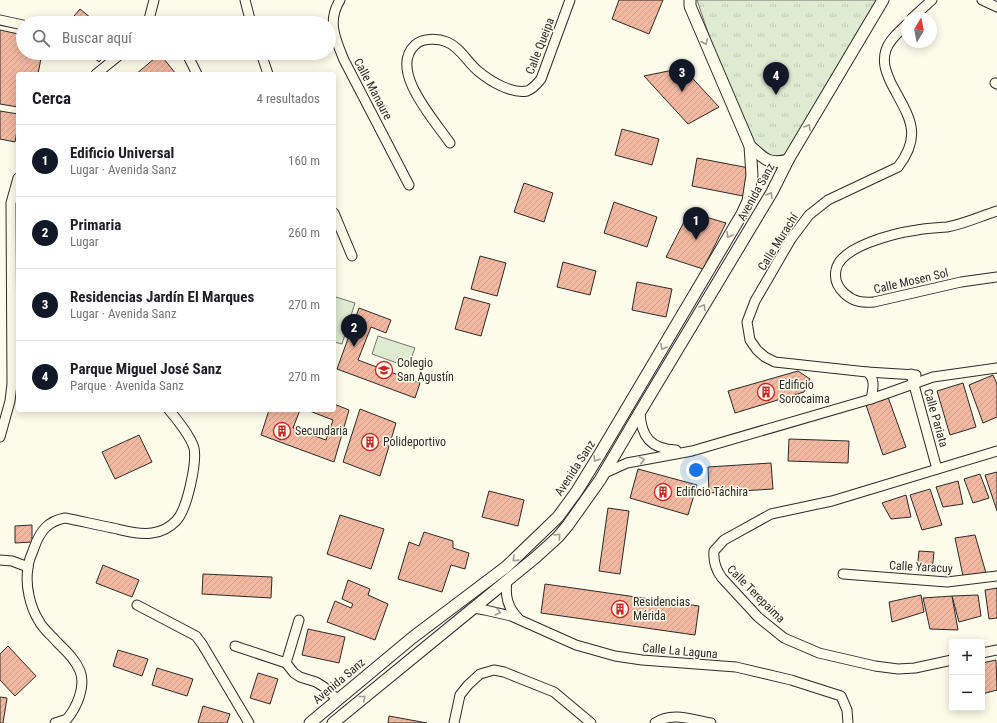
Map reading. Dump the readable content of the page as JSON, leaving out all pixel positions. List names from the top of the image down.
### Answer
{
  "streets": {
    "street": [
      "Calle Queipa",
      "Calle Manaure",
      "Avenida Sanz",
      "Calle Murachí",
      "Calle Mosen Sol",
      "Calle Pariata",
      "Calle Yaracuy",
      "Calle Terepaima",
      "Calle La Laguna"
    ]
  },
  "crossings": [
    ["Avenida Sanz", "Calle La Laguna"],
    ["Calle Murachí", "Calle Pariata"],
    ["Calle Pariata", "Calle Terepaima"]
  ],
  "places": {
    "school or university": ["Colegio San Agustín"],
    "building": [
      "Edificio Sorocaima",
      "Secundaria",
      "Polideportivo",
      "Edificio Táchira",
      "Residencias Mérida"
    ]
  },
  "north": "top",
  "page": {
    "search": "Buscar aquí",
    "pins": [
      "3",
      "4",
      "1",
      "2"
    ],
    "heading": ["Cerca", "4 resultados"],
    "list": [
      {
        "mark": "1",
        "name": "Edificio Universal",
        "note": "Lugar · Avenida Sanz",
        "value": "160 m"
      },
      {
        "mark": "2",
        "name": "Primaria",
        "note": "Lugar",
        "value": "260 m"
      },
      {
        "mark": "3",
        "name": "Residencias Jardín El Marques",
        "note": "Lugar · Avenida Sanz",
        "value": "270 m"
      },
      {
        "mark": "4",
        "name": "Parque Miguel José Sanz",
        "note": "Parque · Avenida Sanz",
        "value": "270 m"
      }
    ],
    "map_buttons": ["+", "−"]
  }
}
